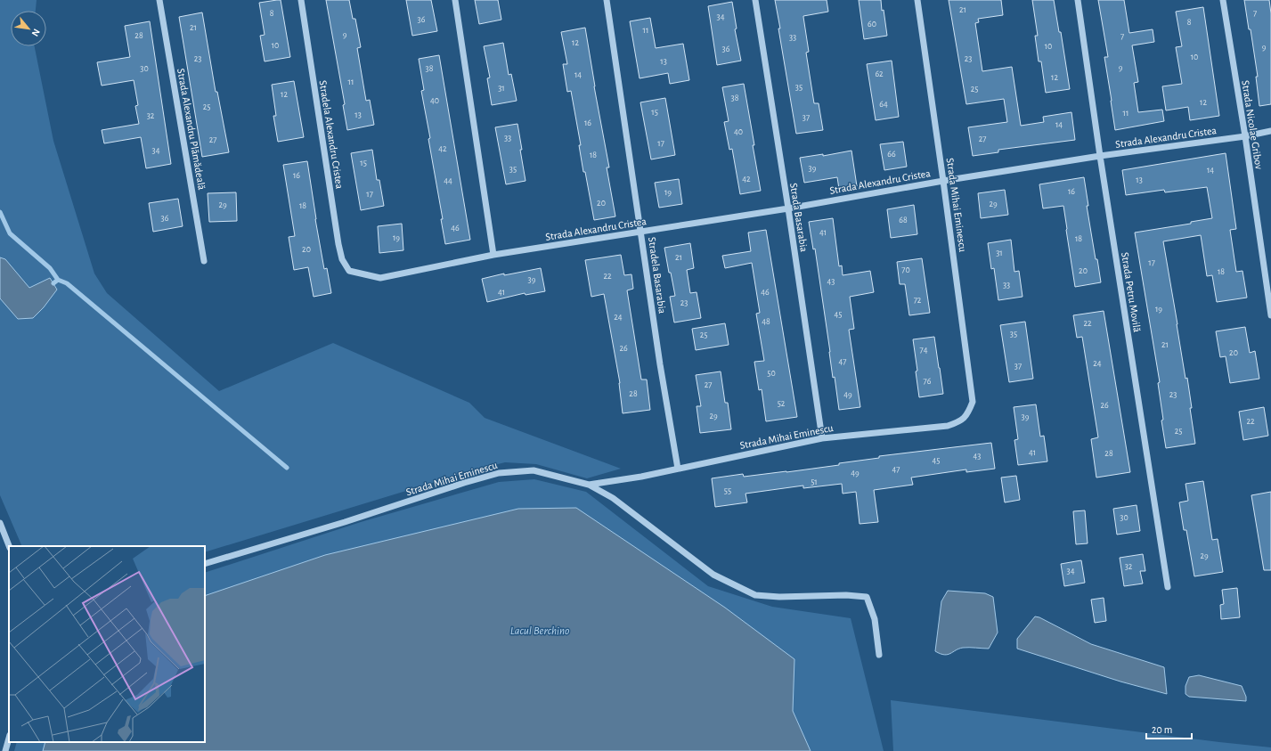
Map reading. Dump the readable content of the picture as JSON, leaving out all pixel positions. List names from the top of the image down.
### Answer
{
  "streets": {
    "street": [
      "Strada Nicolae Gribov",
      "Strada Alexandru Plămădeală",
      "Stradela Alexandru Cristea",
      "Strada Alexandru Cristea",
      "Strada Mihai Eminescu",
      "Strada Basarabia",
      "Stradela Basarabia",
      "Strada Petru Movilă"
    ]
  },
  "crossings": [
    ["Strada Nicolae Gribov", "Strada Alexandru Cristea"],
    ["Stradela Alexandru Cristea", "Strada Alexandru Cristea"],
    ["Strada Alexandru Cristea", "Strada Mihai Eminescu"],
    ["Strada Alexandru Cristea", "Strada Basarabia"],
    ["Strada Alexandru Cristea", "Stradela Basarabia"],
    ["Strada Alexandru Cristea", "Strada Petru Movilă"],
    ["Strada Mihai Eminescu", "Strada Basarabia"],
    ["Strada Mihai Eminescu", "Stradela Basarabia"]
  ],
  "water": ["Lacul Berchino"],
  "house_numbers": [
    "21",
    "8",
    "7",
    "34",
    "36",
    "8",
    "60",
    "21",
    "11",
    "9",
    "28",
    "7",
    "33",
    "12",
    "10",
    "10",
    "9",
    "36",
    "10",
    "23",
    "23",
    "13",
    "9",
    "30",
    "38",
    "62",
    "14",
    "12",
    "11",
    "35",
    "31",
    "25",
    "12",
    "38",
    "40",
    "12",
    "64",
    "25",
    "15",
    "11",
    "13",
    "32",
    "37",
    "16",
    "14",
    "40",
    "33",
    "27",
    "27",
    "17",
    "42",
    "34",
    "66",
    "18",
    "15",
    "39",
    "35",
    "14",
    "16",
    "42",
    "13",
    "44",
    "16",
    "19",
    "17",
    "20",
    "29",
    "29",
    "18",
    "36",
    "68",
    "46",
    "41",
    "19",
    "18",
    "20",
    "31",
    "21",
    "17",
    "70",
    "20",
    "18",
    "22",
    "39",
    "43",
    "33",
    "41",
    "46",
    "72",
    "23",
    "19",
    "45",
    "24",
    "48",
    "22",
    "35",
    "25",
    "21",
    "26",
    "74",
    "20",
    "47",
    "24",
    "37",
    "50",
    "76",
    "27",
    "28",
    "49",
    "23",
    "52",
    "26",
    "29",
    "39",
    "22",
    "25",
    "41",
    "28",
    "43",
    "45",
    "47",
    "49",
    "51",
    "55",
    "30",
    "29",
    "32",
    "34"
  ],
  "scale_bar": "20 m",
  "north": "bottom right"
}
